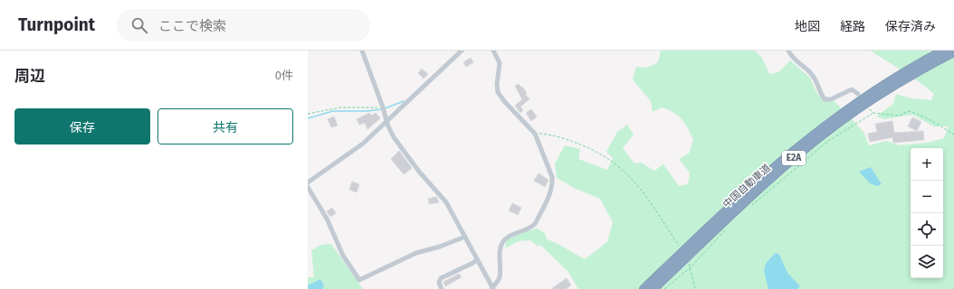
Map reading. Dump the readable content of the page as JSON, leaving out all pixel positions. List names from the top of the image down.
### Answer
{
  "streets": {
    "highway": ["E2A", "中国自動車道"]
  },
  "page": {
    "header": "Turnpoint",
    "search": "ここで検索",
    "nav": ["地図", "経路", "保存済み"],
    "heading": ["周辺", "0件"],
    "buttons": ["保存", "共有"],
    "map_buttons": ["+", "−"]
  }
}
